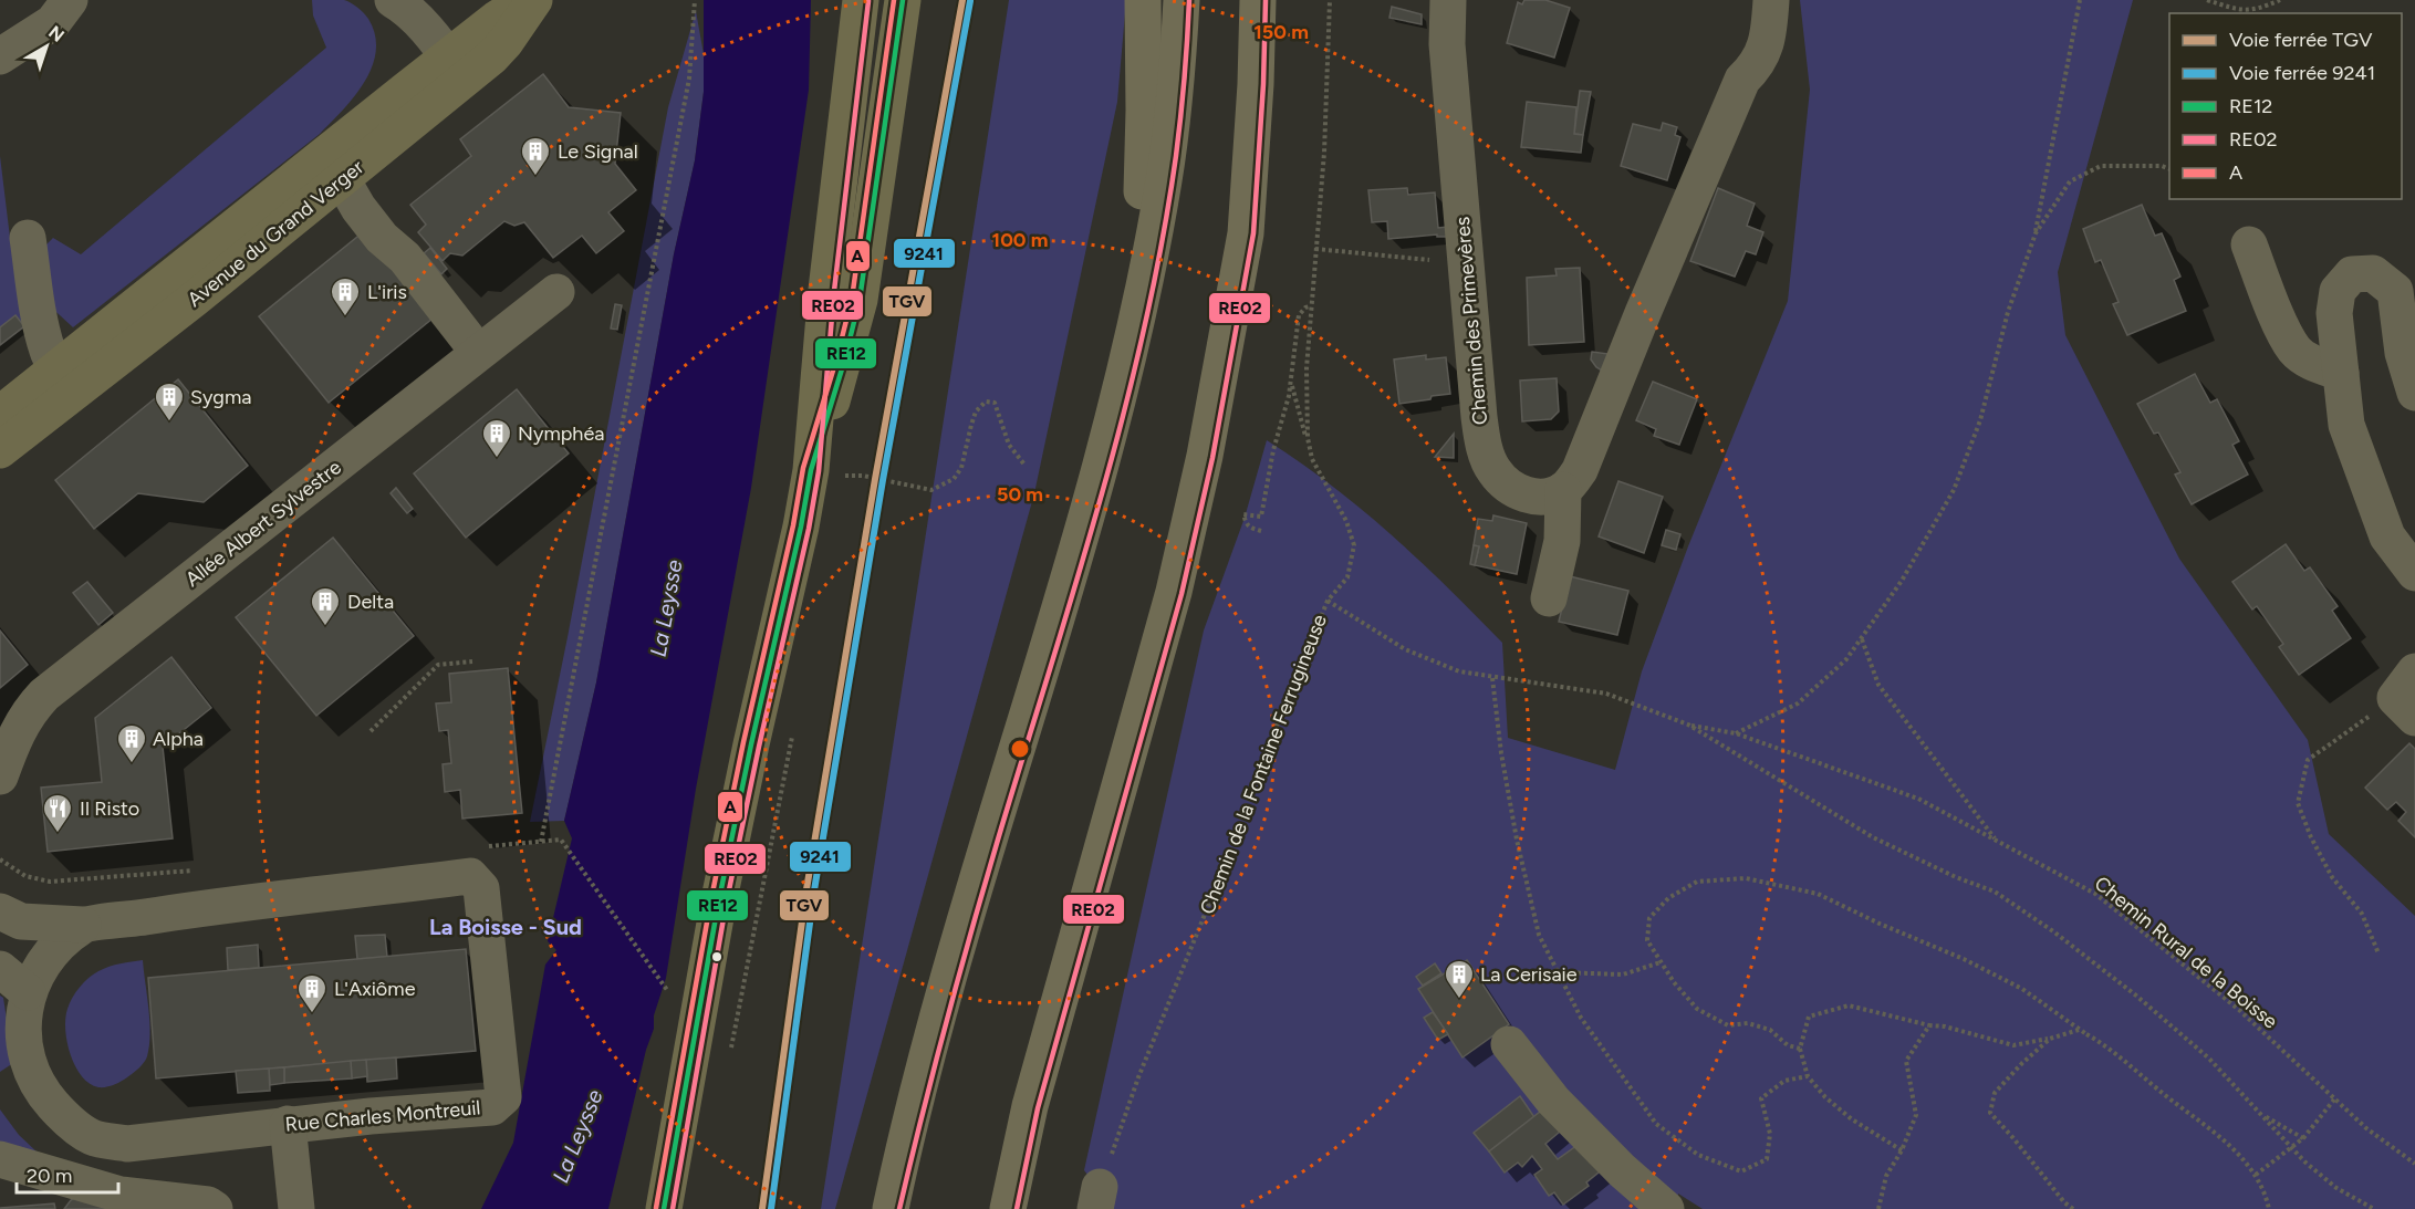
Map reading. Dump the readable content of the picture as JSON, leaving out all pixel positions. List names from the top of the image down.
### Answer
{
  "streets": {
    "main road": ["Avenue du Grand Verger"],
    "street": ["Chemin des Primevères", "Allée Albert Sylvestre", "Rue Charles Montreuil"],
    "path": ["Chemin de la Fontaine Ferrugineuse", "Chemin Rural de la Boisse"]
  },
  "districts": ["La Boisse - Sud"],
  "water": ["La Leysse"],
  "places": {
    "building": [
      "Le Signal",
      "L'iris",
      "Sygma",
      "Nymphéa",
      "Delta",
      "Alpha",
      "La Cerisaie",
      "L'Axiôme"
    ],
    "restaurant": ["Il Risto"]
  },
  "lines": [
    "rail line TGV",
    "transit line RE12",
    "transit line RE02",
    "transit line A",
    "rail line 9241"
  ],
  "legend": [
    "Voie ferrée TGV",
    "Voie ferrée 9241",
    "RE12",
    "RE02",
    "A"
  ],
  "scale_bar": "20 m",
  "north": "top right",
  "rings": ["150 m", "100 m", "50 m"]
}
